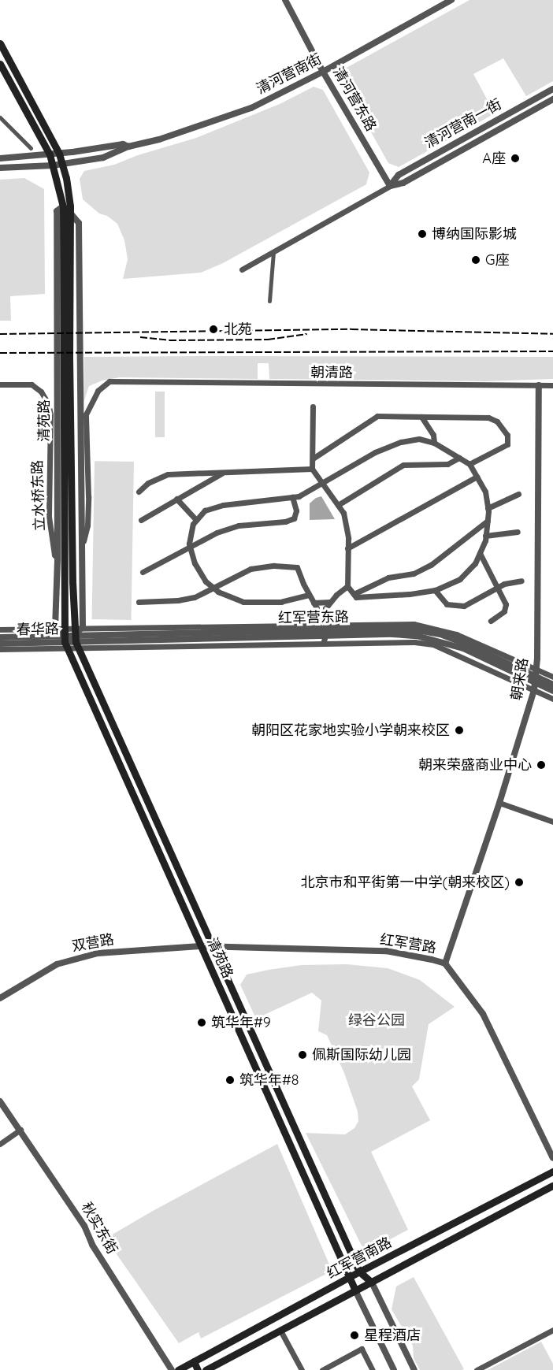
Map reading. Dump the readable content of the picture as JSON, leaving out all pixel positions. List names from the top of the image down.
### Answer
{
  "streets": {
    "main road": ["清苑路", "红军营南路"],
    "street": [
      "清河营南街",
      "清河营东路",
      "清河营南一街",
      "朝清路",
      "立水桥东路",
      "红军营东路",
      "春华路",
      "朝来路",
      "双营路",
      "红军营路",
      "秋实东街"
    ]
  },
  "crossings": [
    ["清河营南街", "清河营东路"],
    ["清河营南街", "清苑路"],
    ["清河营东路", "清河营南一街"],
    ["朝清路", "清苑路"],
    ["朝清路", "朝来路"],
    ["清苑路", "立水桥东路"],
    ["清苑路", "红军营东路"],
    ["清苑路", "春华路"],
    ["清苑路", "双营路"],
    ["清苑路", "红军营路"],
    ["清苑路", "红军营南路"],
    ["红军营东路", "春华路"],
    ["红军营东路", "朝来路"],
    ["朝来路", "红军营路"],
    ["双营路", "红军营路"]
  ],
  "parks": ["绿谷公园"],
  "places": [
    "A座",
    "博纳国际影城",
    "G座",
    "北苑",
    "朝阳区花家地实验小学朝来校区",
    "朝来荣盛商业中心",
    "北京市和平街第一中学(朝来校区)",
    "筑华年#9",
    "佩斯国际幼儿园",
    "筑华年#8",
    "星程酒店"
  ]
}
